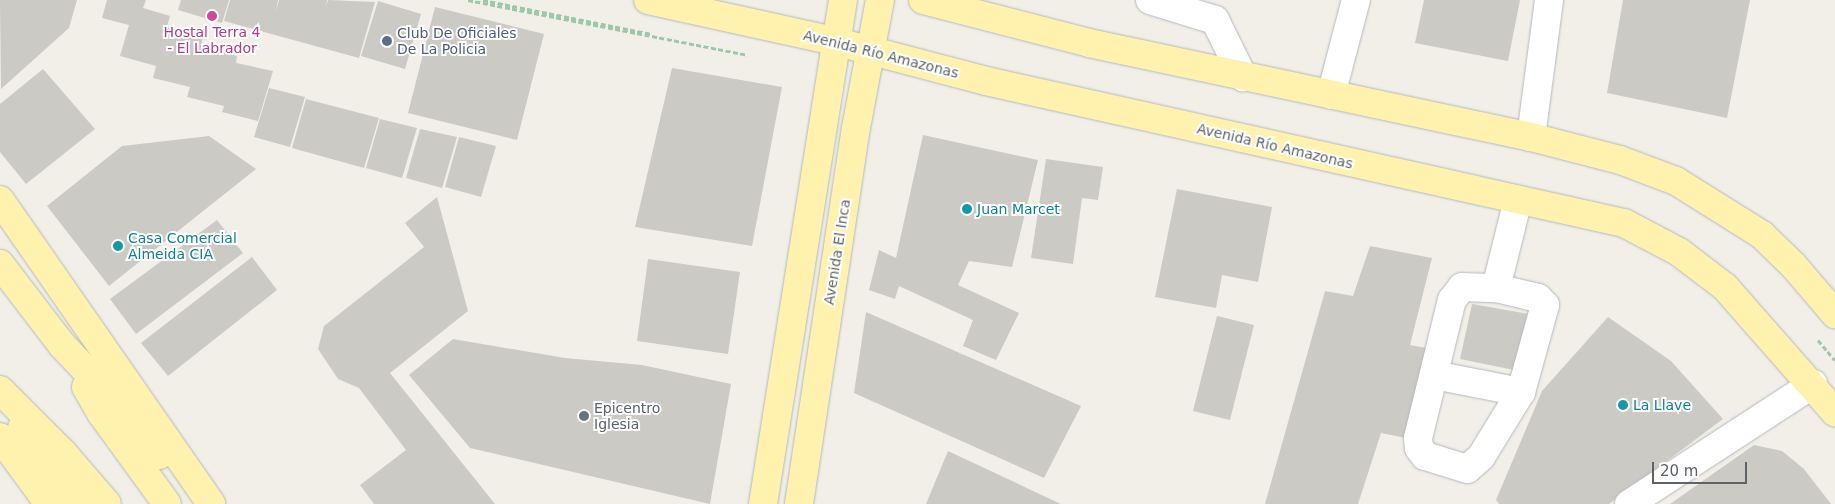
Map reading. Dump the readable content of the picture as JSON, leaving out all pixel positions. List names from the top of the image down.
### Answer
{
  "streets": {
    "main road": ["Avenida Río Amazonas", "Avenida El Inca"]
  },
  "crossings": [
    ["Avenida Río Amazonas", "Avenida El Inca"]
  ],
  "places": [
    "Hostal Terra 4 - El Labrador",
    "Club De Oficiales De La Policia",
    "Juan Marcet",
    "Casa Comercial Almeida CIA",
    "La Llave",
    "Epicentro Iglesia"
  ],
  "scale_bar": "20 m"
}
